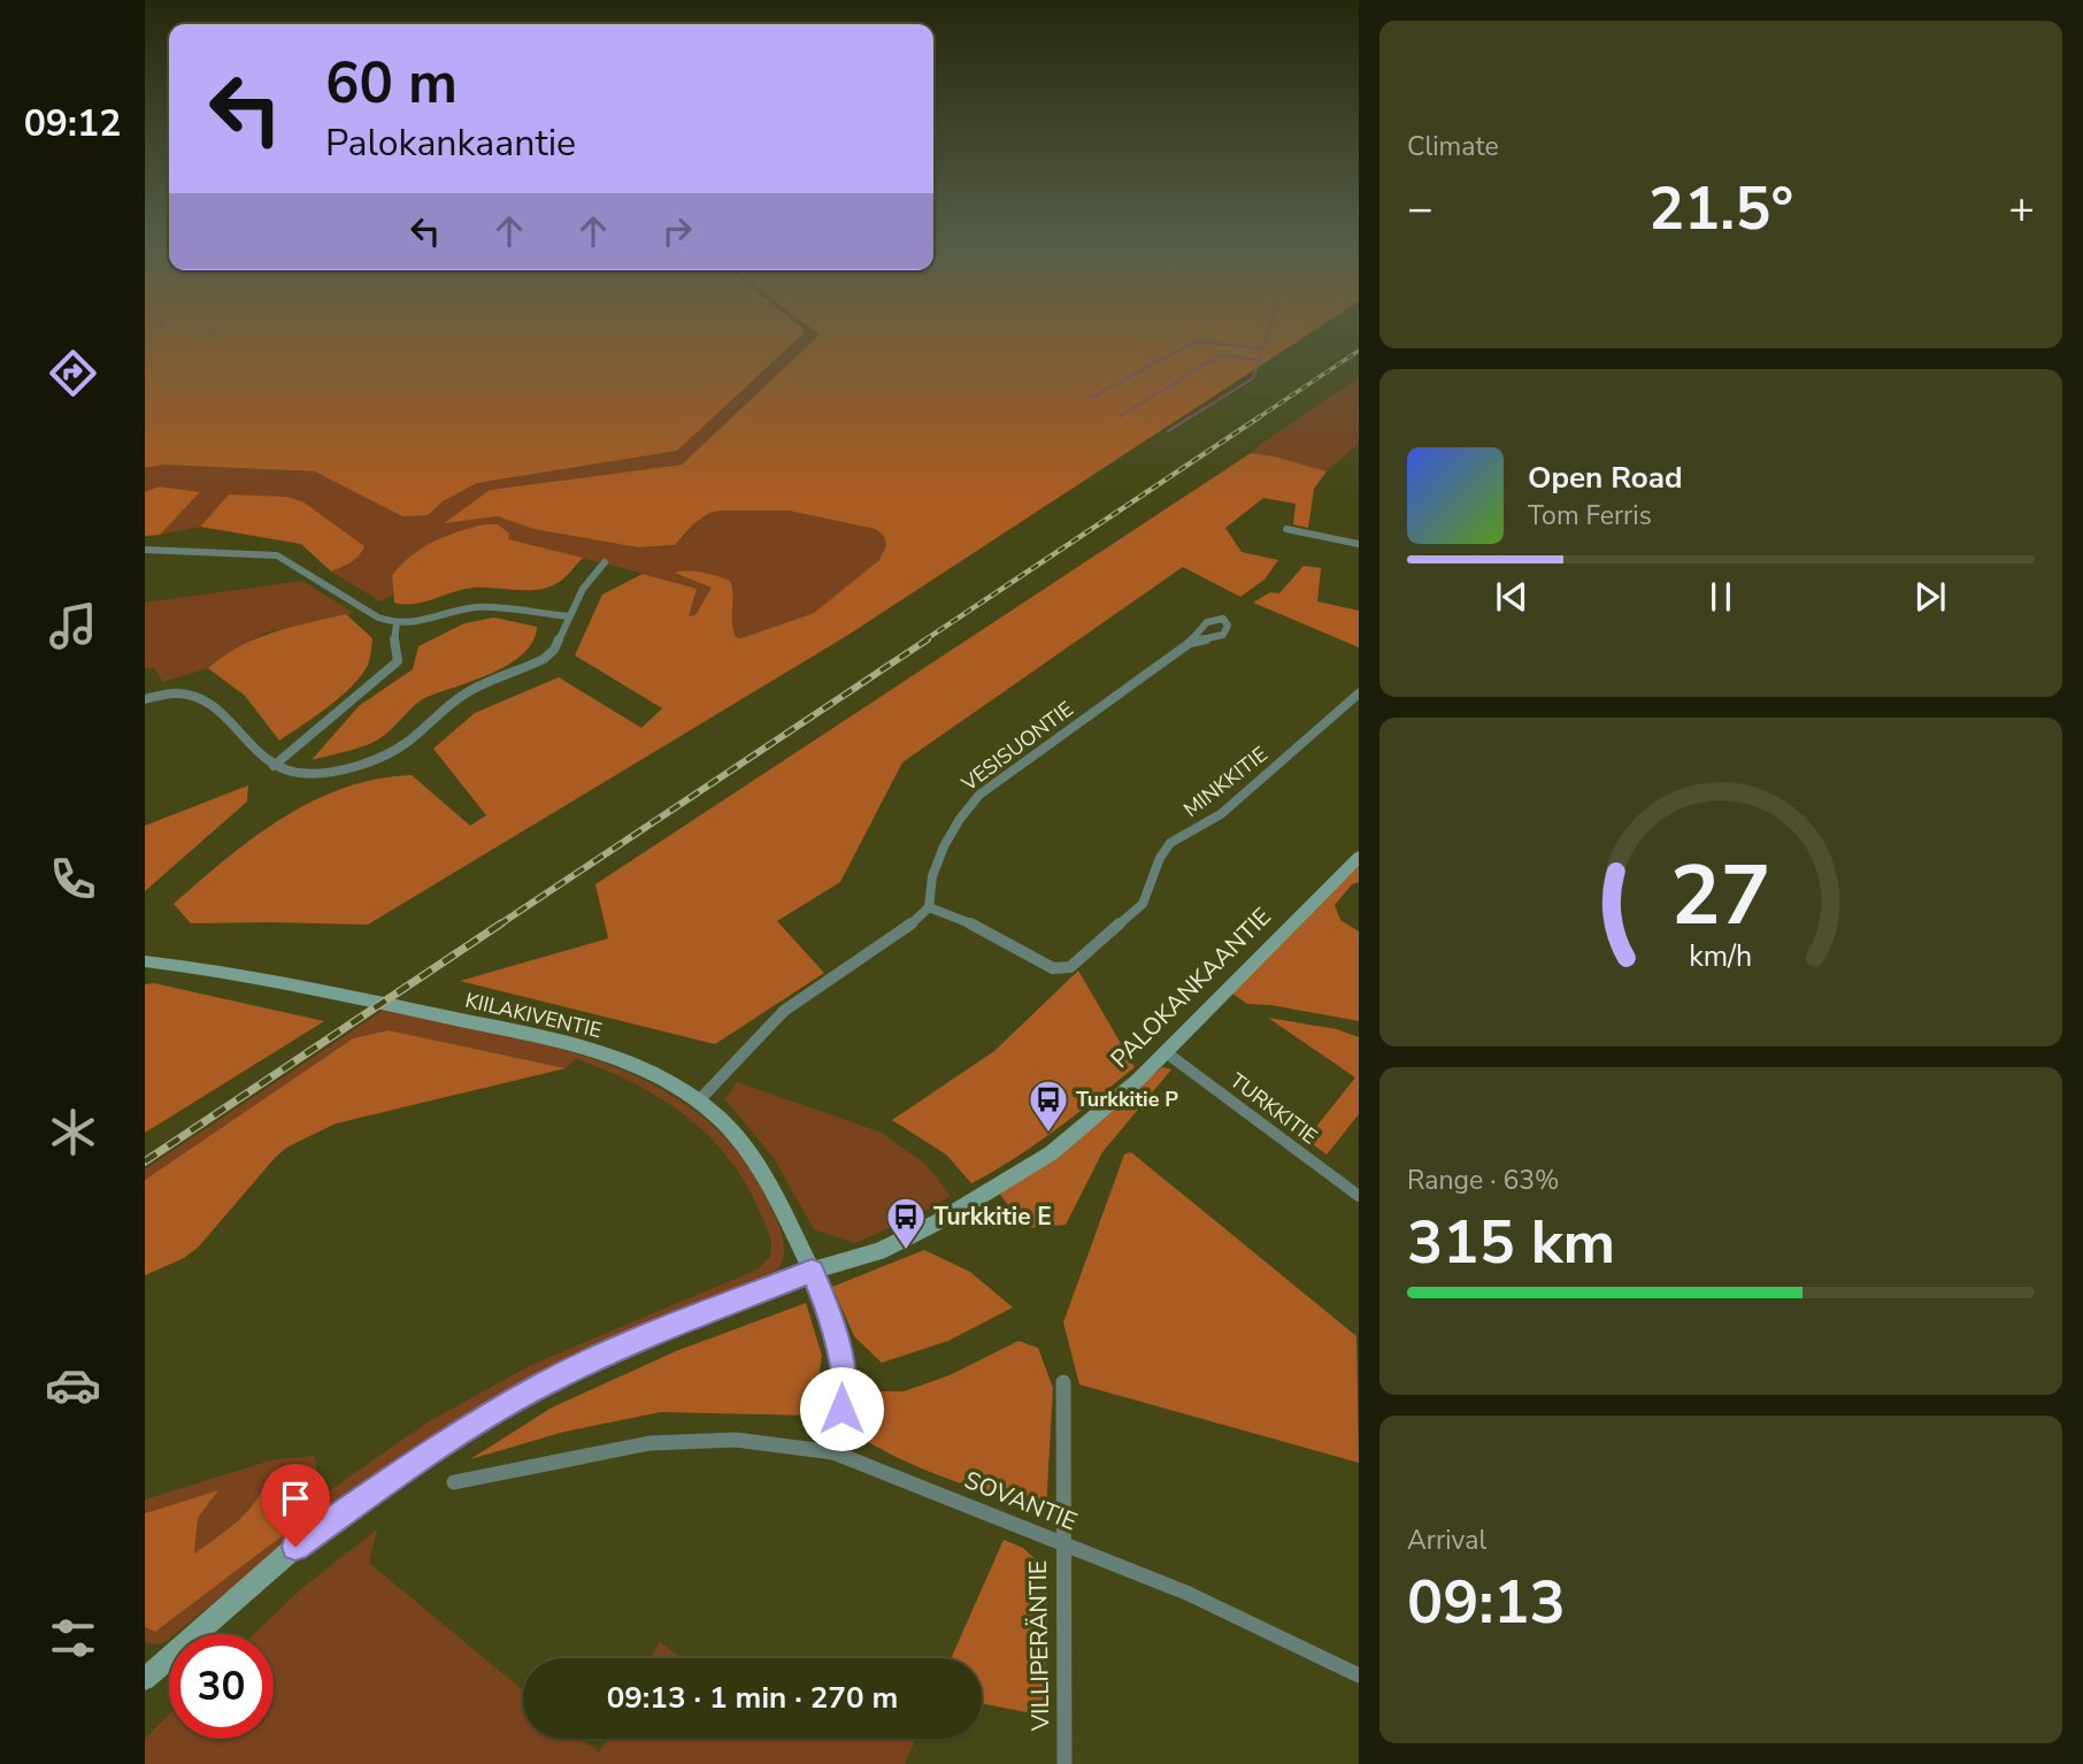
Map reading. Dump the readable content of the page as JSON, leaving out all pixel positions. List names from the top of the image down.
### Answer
{
  "streets": {
    "main road": ["PALOKANKAANTIE", "KIILAKIVENTIE"],
    "street": [
      "VESISUONTIE",
      "MINKKITIE",
      "TURKKITIE",
      "SOVANTIE",
      "VILLIPERÄNTIE"
    ]
  },
  "crossings": [
    ["VESISUONTIE", "MINKKITIE"],
    ["PALOKANKAANTIE", "KIILAKIVENTIE"],
    ["PALOKANKAANTIE", "TURKKITIE"],
    ["SOVANTIE", "VILLIPERÄNTIE"]
  ],
  "places": {
    "bus stop": ["Turkkitie P", "Turkkitie E"]
  },
  "page": {
    "tabs": "09:12",
    "tile": [
      "Climate",
      ["Range · 63%", "315 km"],
      ["Arrival", "09:13"]
    ],
    "turn": ["60 m", "Palokankaantie"],
    "heat": ["−", "21.5°", "+"],
    "song": ["Open Road", "Tom Ferris"],
    "limit": "30",
    "trip": "09:13 · 1 min · 270 m",
    "gauge": ["27", "km/h"]
  }
}
